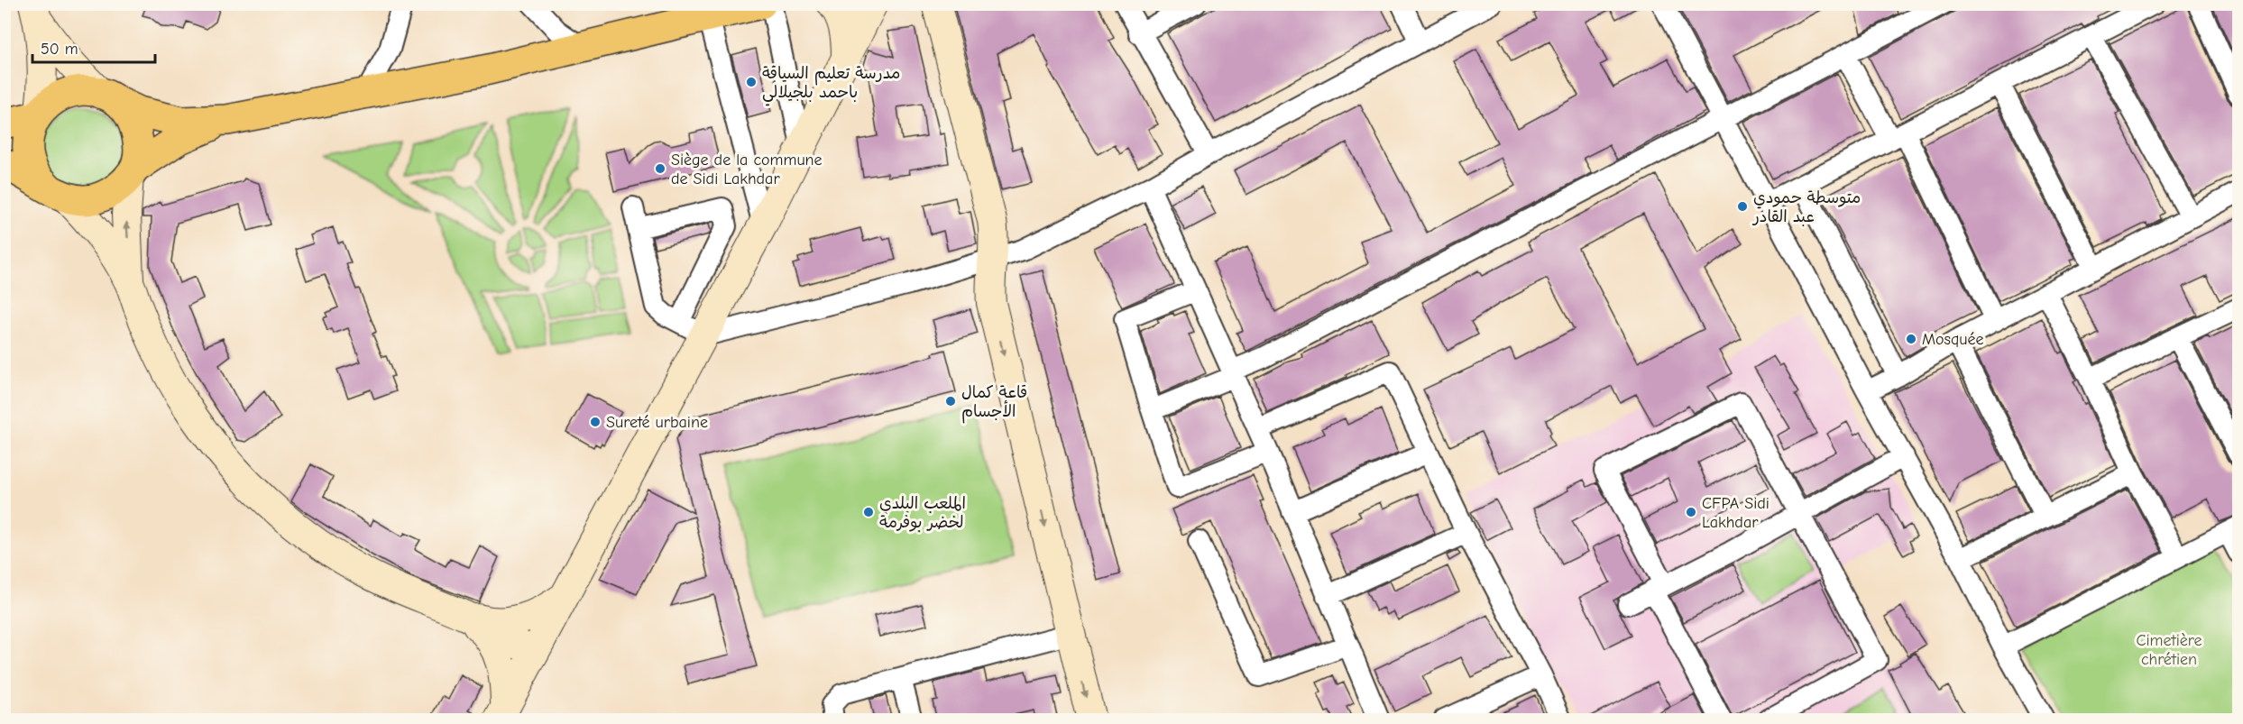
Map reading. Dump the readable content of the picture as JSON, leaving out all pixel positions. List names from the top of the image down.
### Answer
{
  "parks": ["Cimetière chrétien"],
  "places": [
    "مدرسة تعليم السياقة باحمد بلجيلالي",
    "Siège de la commune de Sidi Lakhdar",
    "متوسطة حمودي عبد القادر",
    "Mosquée",
    "قاعة كمال الأجسام",
    "Sureté urbaine",
    "الملعب البلدي لخضر بوفرمة",
    "CFPA Sidi Lakhdar"
  ],
  "scale_bar": "50 m"
}
